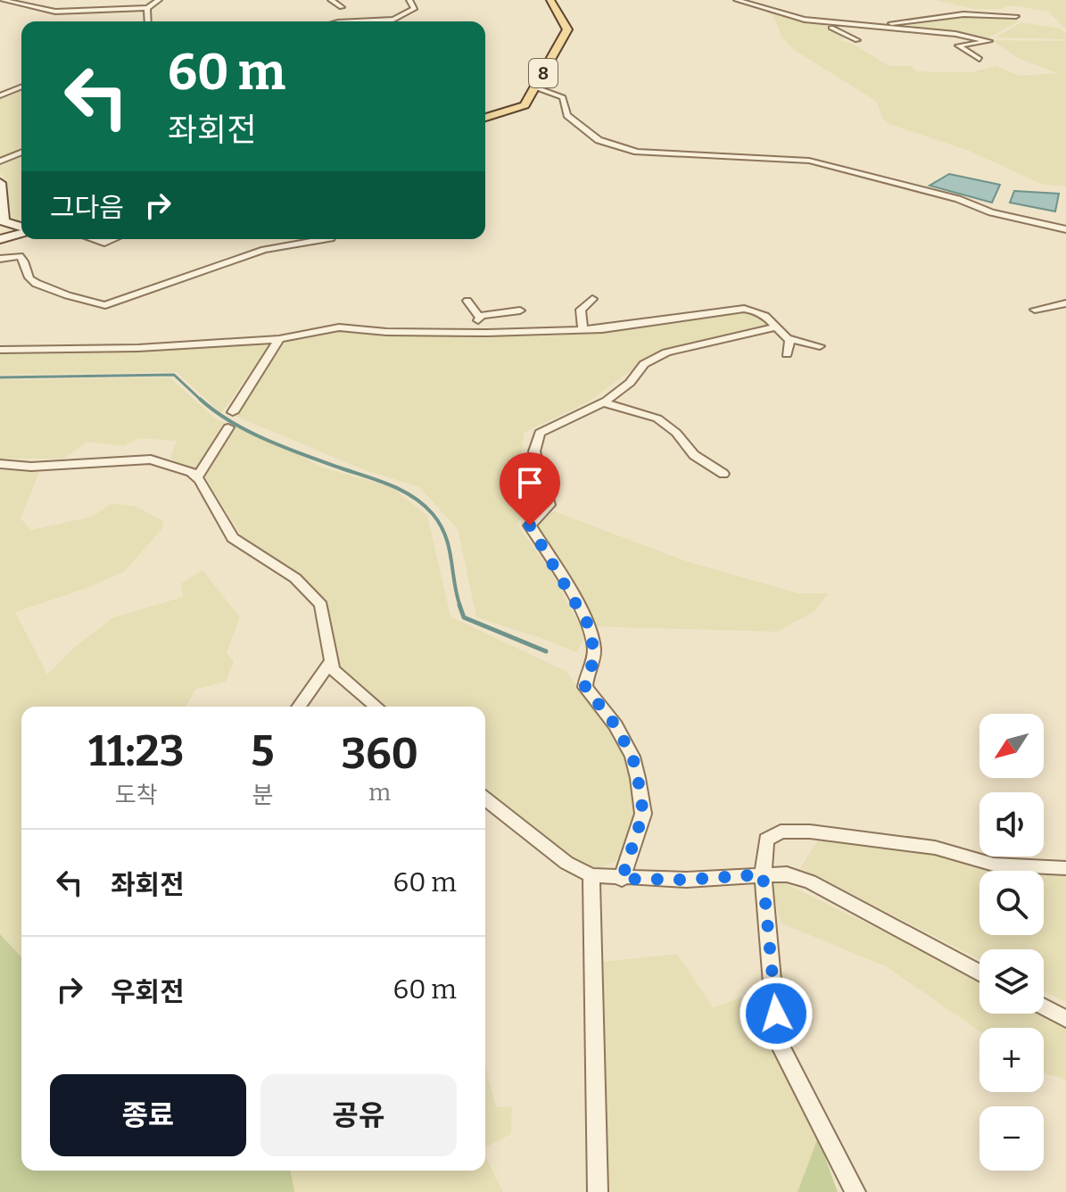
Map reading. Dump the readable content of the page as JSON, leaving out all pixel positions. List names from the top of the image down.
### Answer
{
  "streets": {
    "main road": ["8"]
  },
  "north": "bottom left",
  "page": {
    "turn": ["60 m", "좌회전"],
    "then": "그다음",
    "eta": [
      "11:23",
      "도착",
      "5",
      "분",
      "360",
      "m"
    ],
    "map_buttons": ["+", "−"],
    "list": [
      {
        "name": "좌회전",
        "value": "60 m"
      },
      {
        "name": "우회전",
        "value": "60 m"
      }
    ],
    "buttons": ["종료", "공유"]
  }
}
